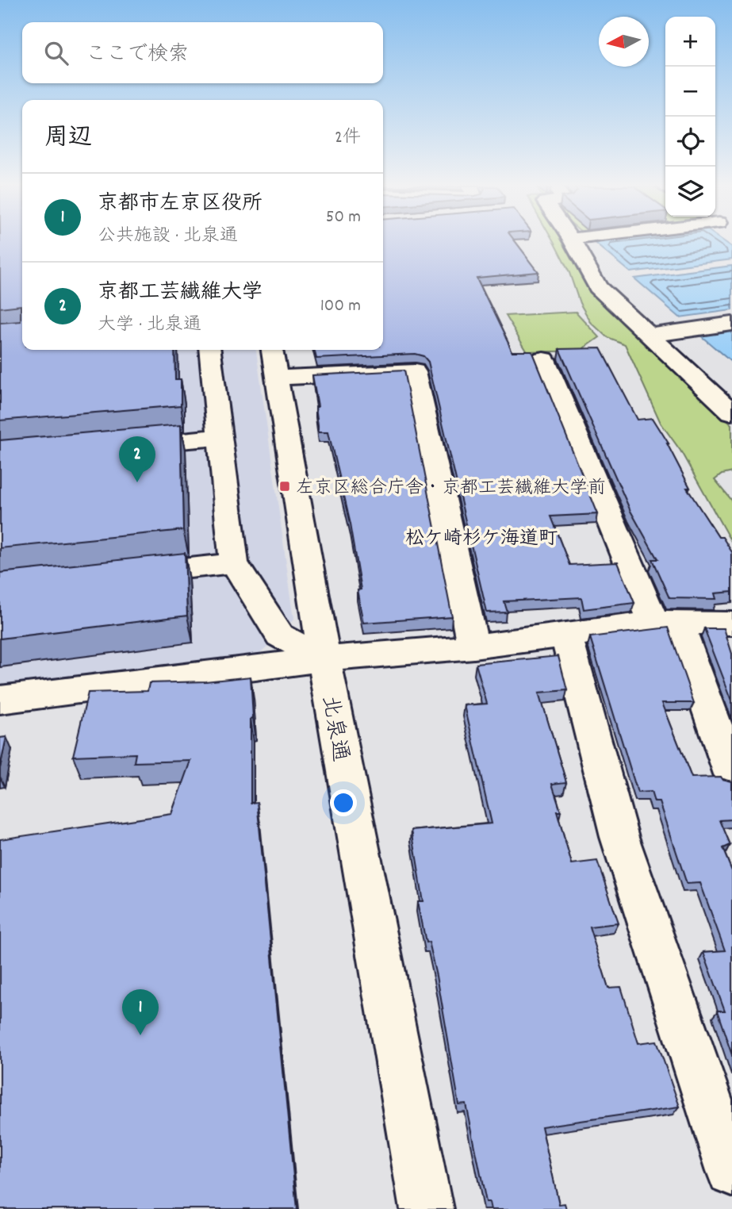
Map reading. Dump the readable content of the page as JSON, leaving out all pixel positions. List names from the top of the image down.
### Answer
{
  "streets": {
    "street": ["北泉通"]
  },
  "districts": ["松ケ崎杉ケ海道町"],
  "places": {
    "transit": ["左京区総合庁舎・京都工芸繊維大学前"]
  },
  "north": "left",
  "page": {
    "map_buttons": ["+", "−"],
    "search": "ここで検索",
    "heading": ["周辺", "2件"],
    "list": [
      {
        "mark": "1",
        "name": "京都市左京区役所",
        "note": "公共施設 · 北泉通",
        "value": "50 m"
      },
      {
        "mark": "2",
        "name": "京都工芸繊維大学",
        "note": "大学 · 北泉通",
        "value": "100 m"
      }
    ],
    "pins": ["2", "1"]
  }
}
